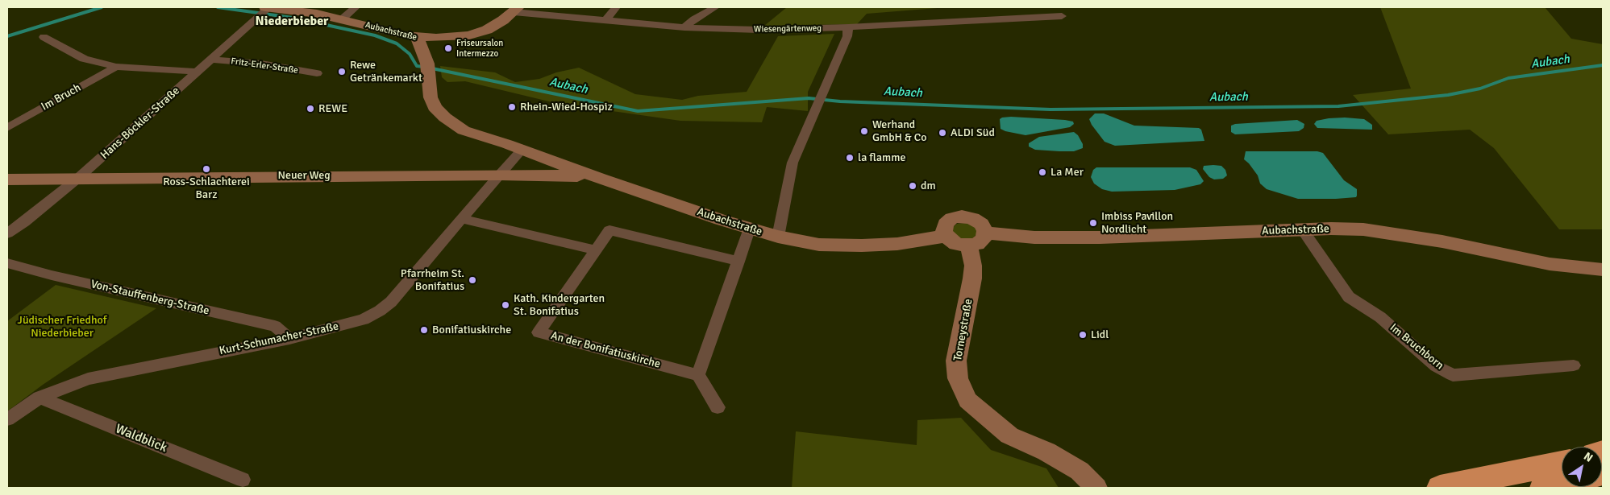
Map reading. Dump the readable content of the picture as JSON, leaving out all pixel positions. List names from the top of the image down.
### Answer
{
  "streets": {
    "street": [
      "Wiesengärtenweg",
      "Aubachstraße",
      "Fritz-Erler-Straße",
      "Im Bruch",
      "Hans-Böckler-Straße",
      "Neuer Weg",
      "Von-Stauffenberg-Straße",
      "Torneystraße",
      "Kurt-Schumacher-Straße",
      "Im Bruchborn",
      "An der Bonifatiuskirche",
      "Waldblick"
    ]
  },
  "crossings": [
    ["Aubachstraße", "Hans-Böckler-Straße"],
    ["Aubachstraße", "Neuer Weg"],
    ["Aubachstraße", "Torneystraße"],
    ["Aubachstraße", "Im Bruchborn"],
    ["Fritz-Erler-Straße", "Hans-Böckler-Straße"],
    ["Hans-Böckler-Straße", "Neuer Weg"],
    ["Neuer Weg", "Kurt-Schumacher-Straße"],
    ["Von-Stauffenberg-Straße", "Kurt-Schumacher-Straße"],
    ["Kurt-Schumacher-Straße", "Waldblick"]
  ],
  "districts": ["Niederbieber"],
  "water": ["Aubach"],
  "parks": ["Jüdischer Friedhof Niederbieber"],
  "places": [
    "Friseursalon Intermezzo",
    "Rewe Getränkemarkt",
    "Rhein-Wied-Hospiz",
    "REWE",
    "Werhand GmbH & Co",
    "ALDI Süd",
    "la flamme",
    "Ross-Schlachterei Barz",
    "La Mer",
    "dm",
    "Imbiss Pavillon Nordlicht",
    "Pfarrheim St. Bonifatius",
    "Kath. Kindergarten St. Bonifatius",
    "Bonifatiuskirche",
    "Lidl"
  ],
  "north": "top right"
}
